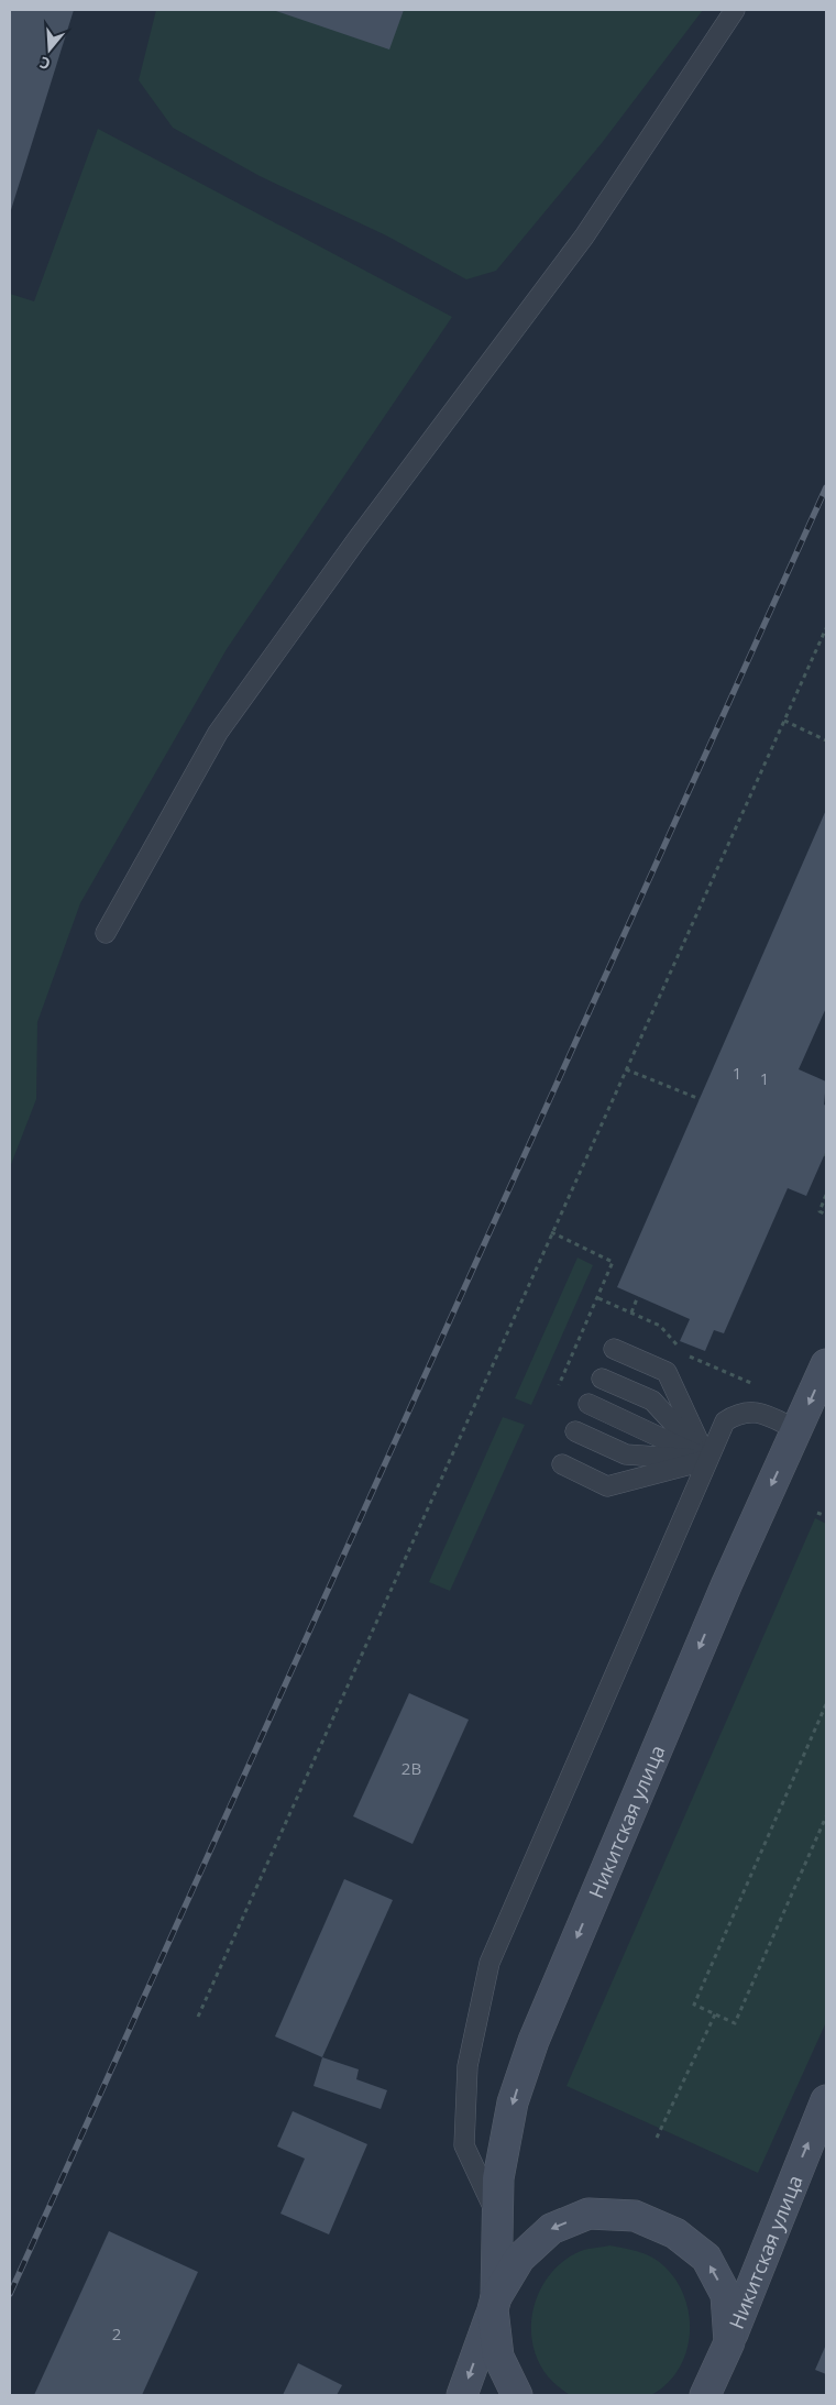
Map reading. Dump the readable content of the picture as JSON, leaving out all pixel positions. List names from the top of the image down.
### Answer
{
  "streets": {
    "main road": ["Никитская улица"]
  },
  "house_numbers": [
    "1",
    "1",
    "2В",
    "2"
  ],
  "north": "bottom"
}
